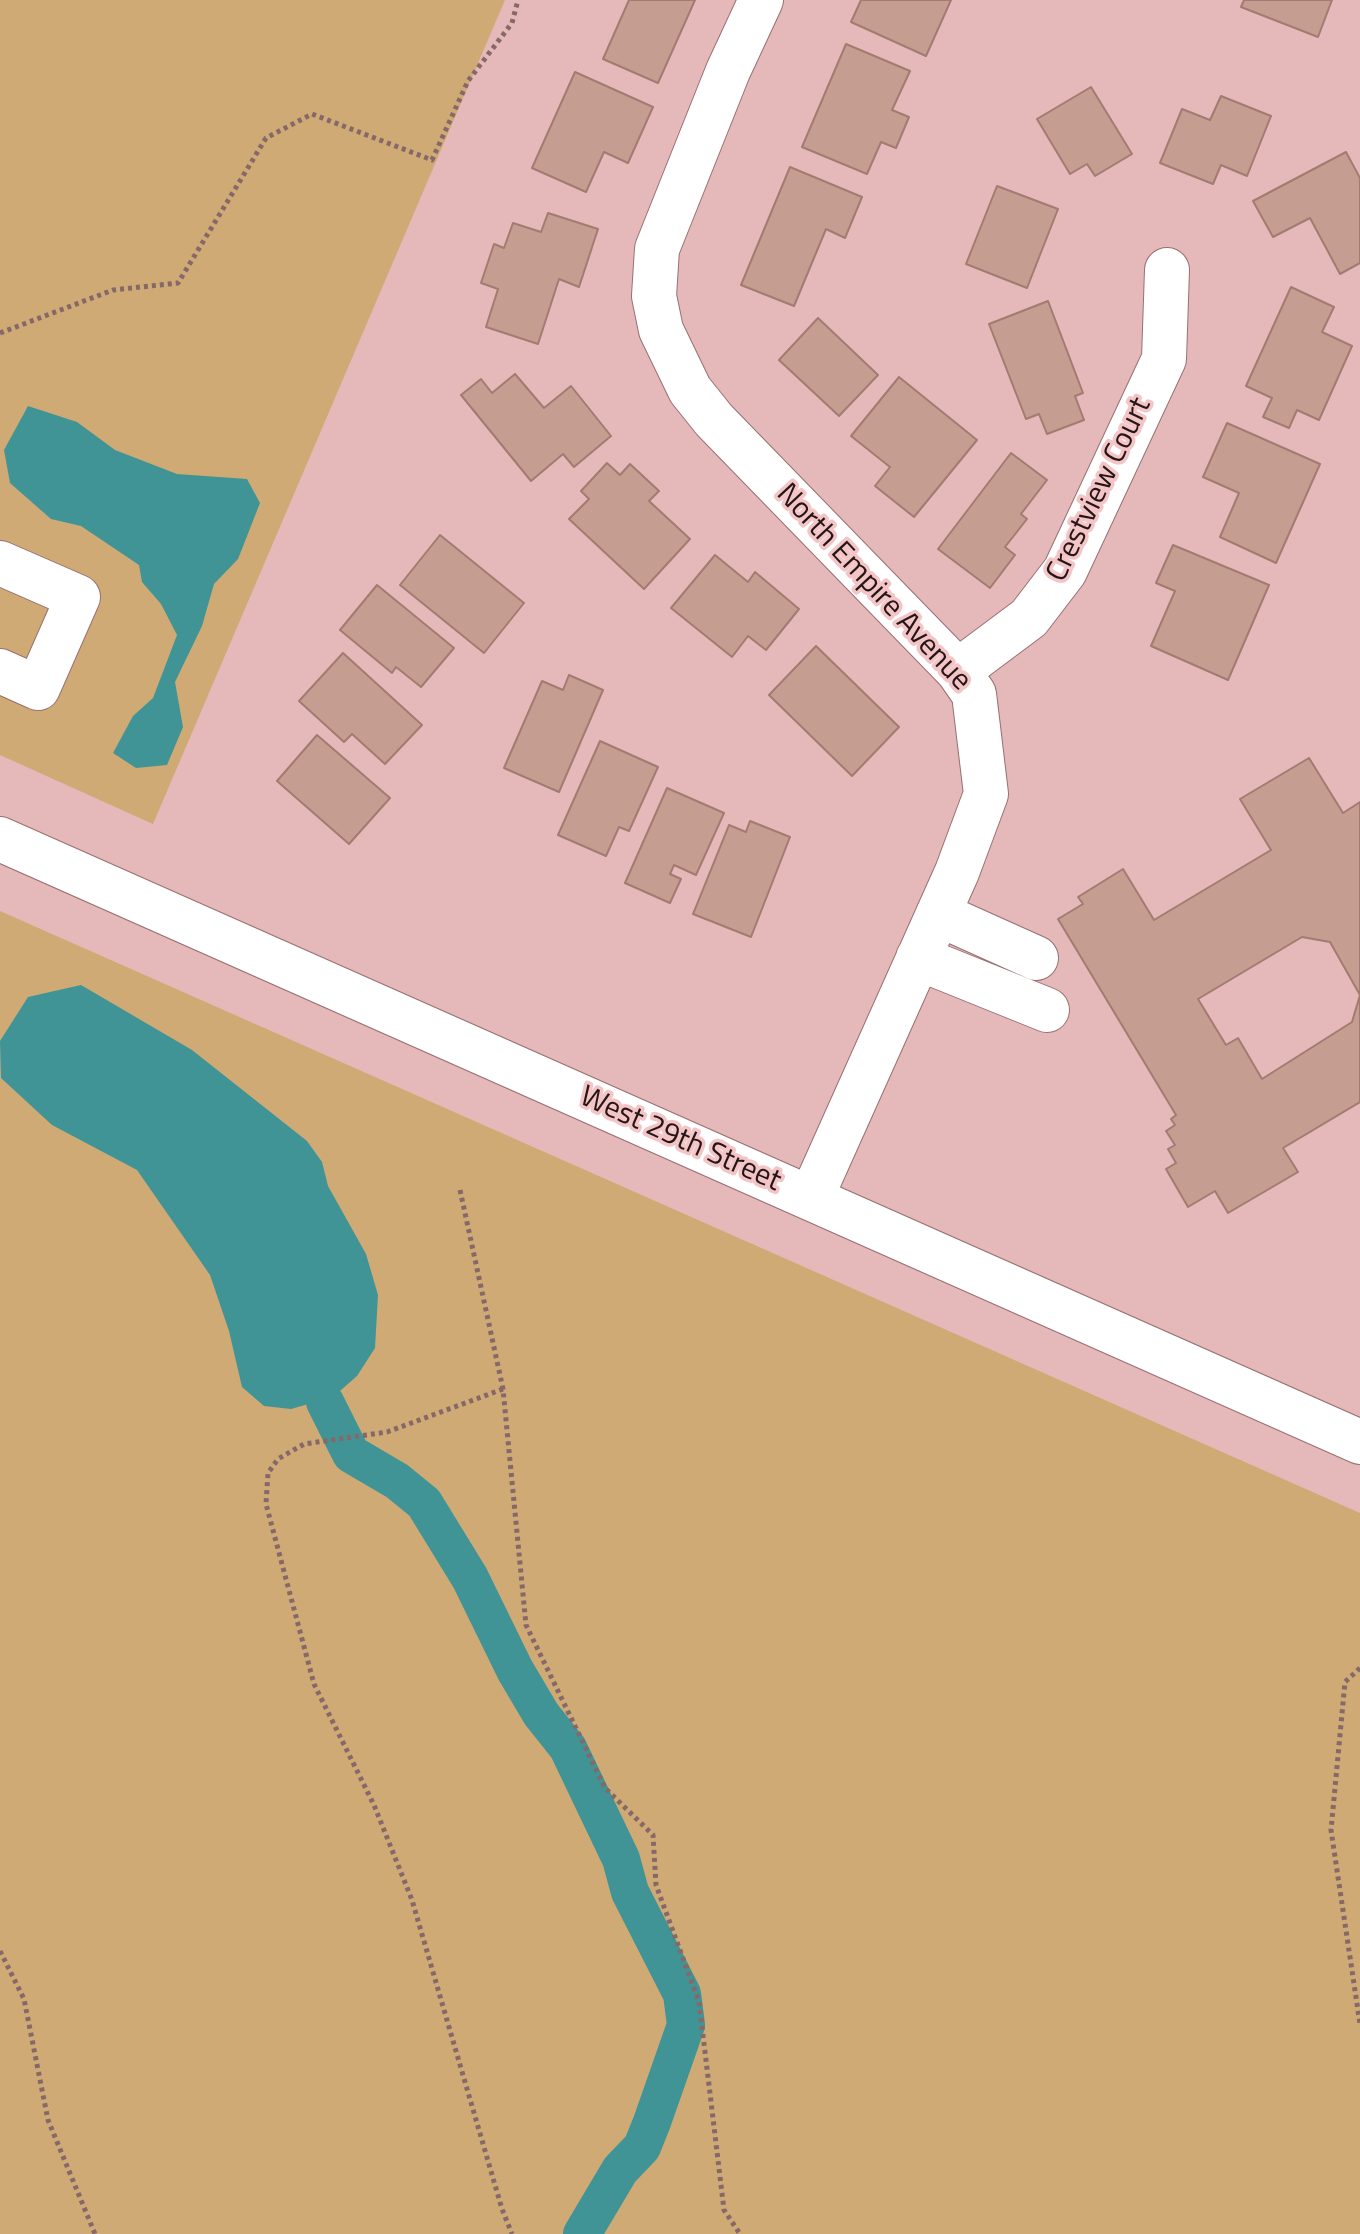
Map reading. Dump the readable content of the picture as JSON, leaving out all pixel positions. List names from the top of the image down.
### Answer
{
  "streets": {
    "street": ["Crestview Court", "North Empire Avenue", "West 29th Street"]
  },
  "crossings": [
    ["Crestview Court", "North Empire Avenue"],
    ["North Empire Avenue", "West 29th Street"]
  ]
}
